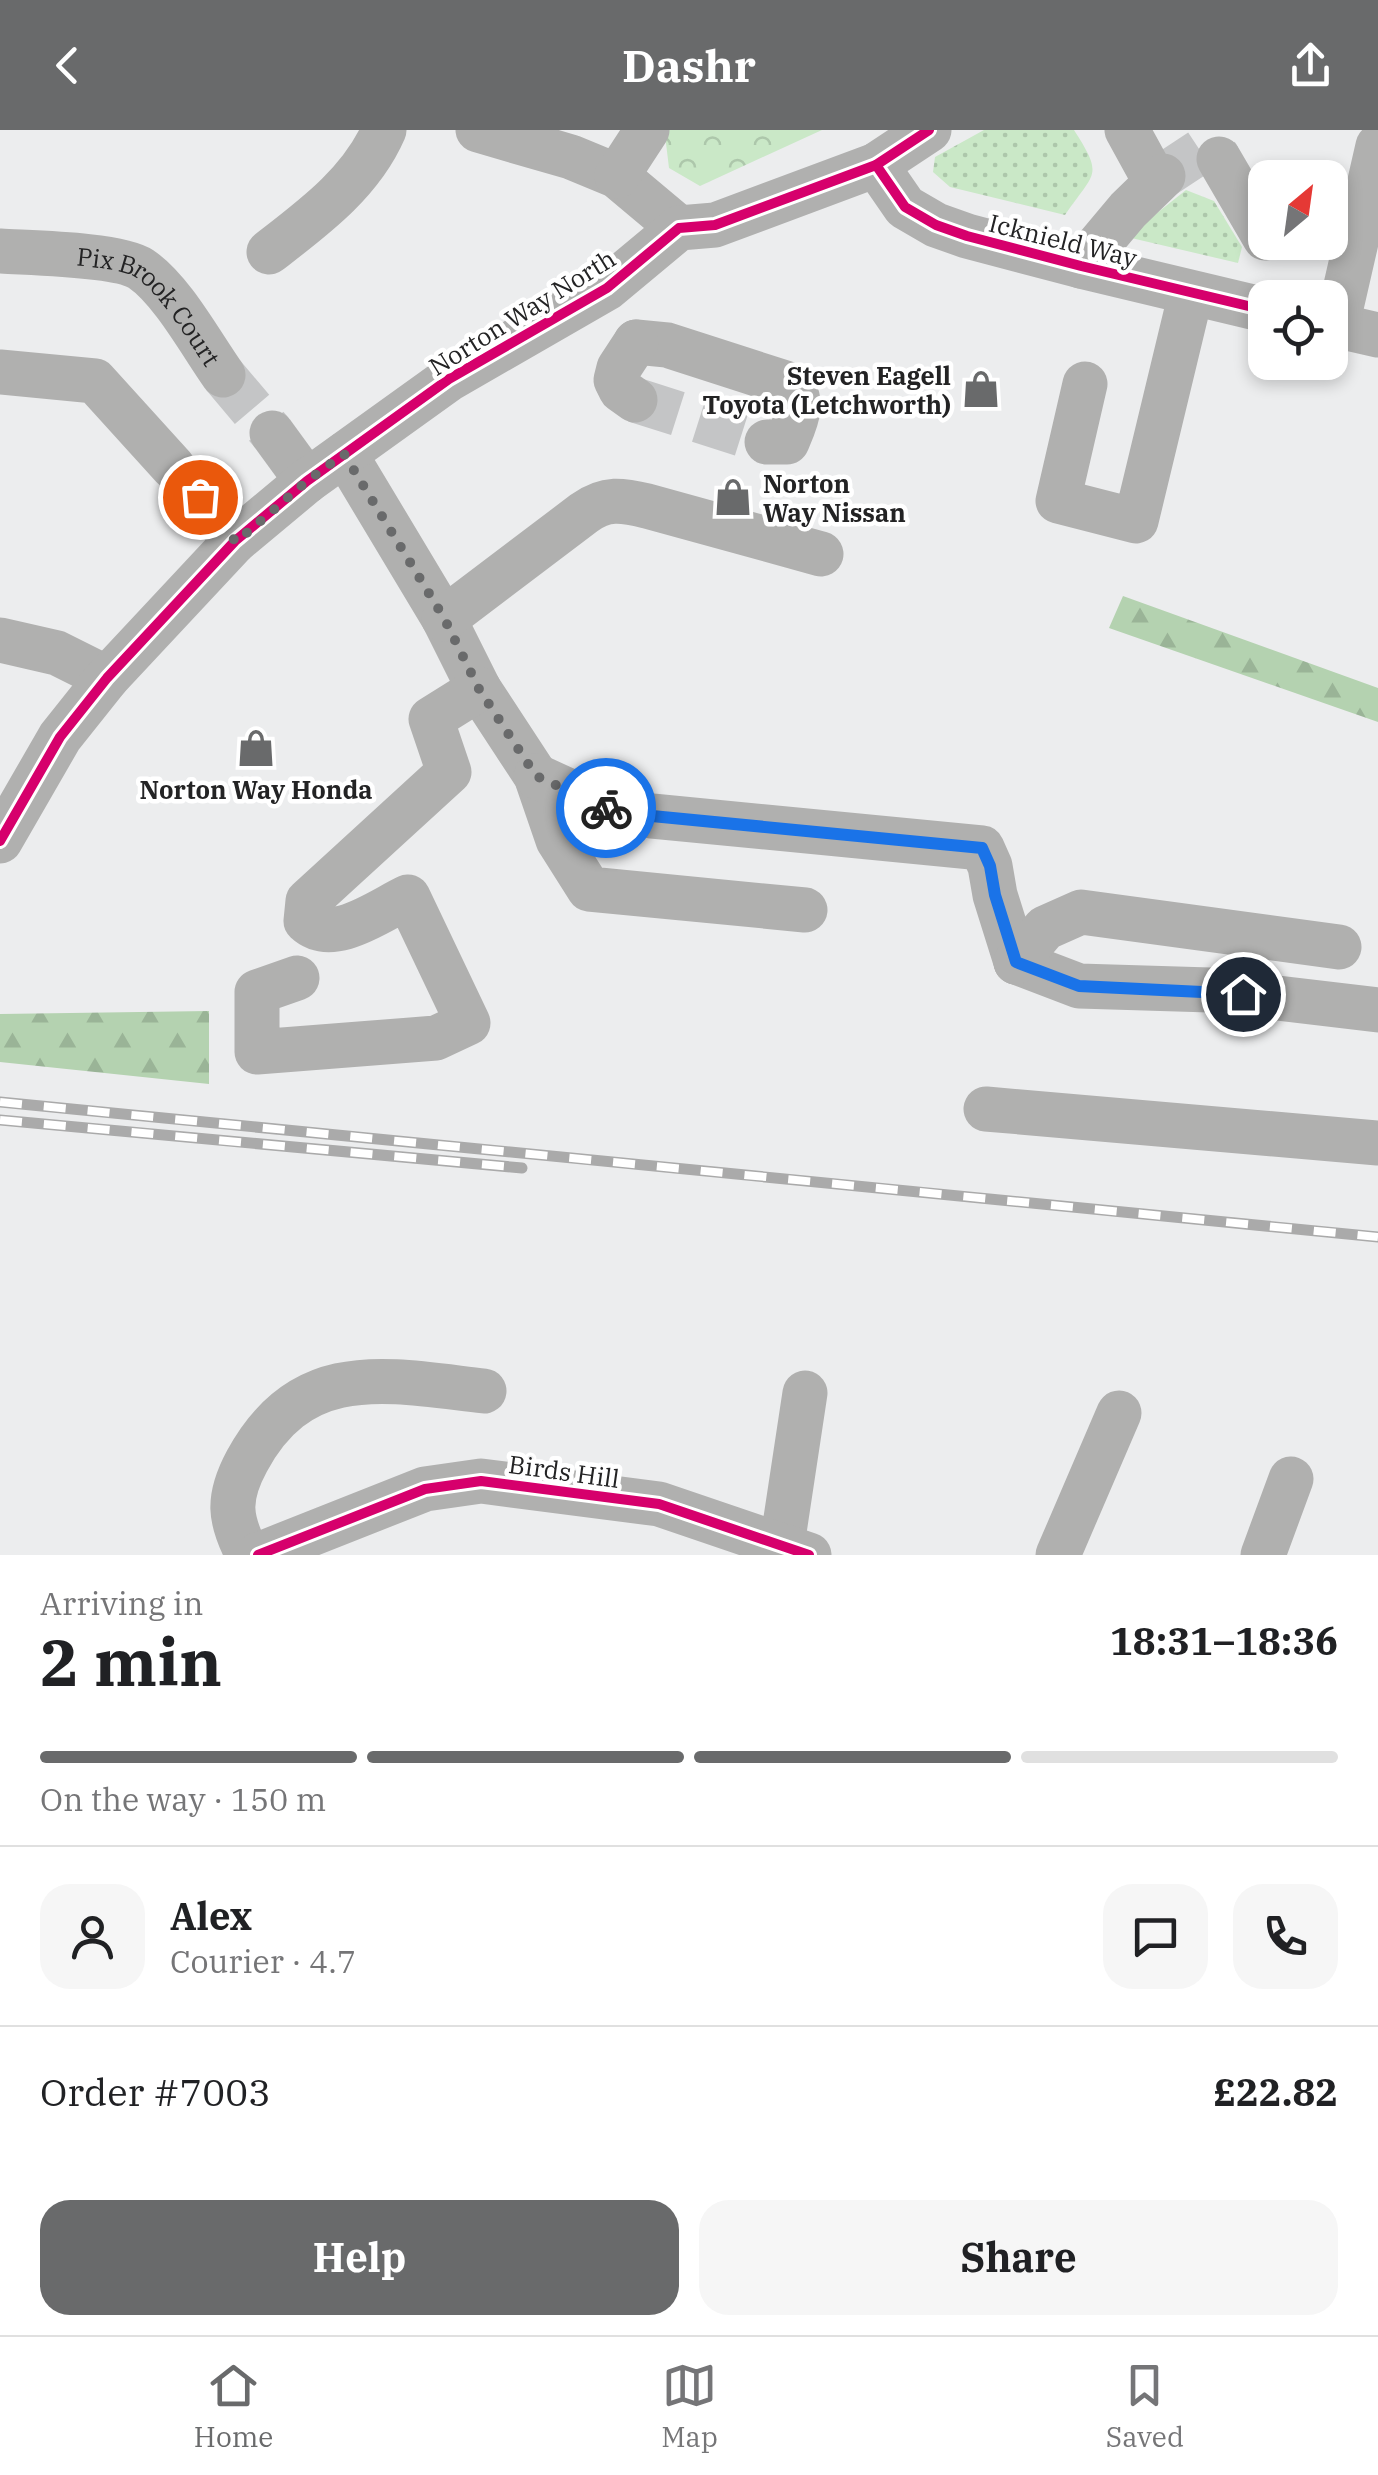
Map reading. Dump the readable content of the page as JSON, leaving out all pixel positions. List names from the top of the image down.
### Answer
{
  "streets": {
    "street": [
      "Icknield Way",
      "Norton Way North",
      "Pix Brook Court",
      "Birds Hill"
    ]
  },
  "places": {
    "shop": ["Steven Eagell Toyota (Letchworth)", "Norton Way Nissan", "Norton Way Honda"]
  },
  "north": "top right",
  "page": {
    "header": "Dashr",
    "heading": ["2 min", "Arriving in", "18:31–18:36"],
    "panel": [
      "Alex",
      "Courier · 4.7",
      "Order #7003",
      "£22.82"
    ],
    "bar": "On the way · 150 m",
    "buttons": ["Help", "Share"],
    "tabs": ["Home", "Map", "Saved"]
  }
}
